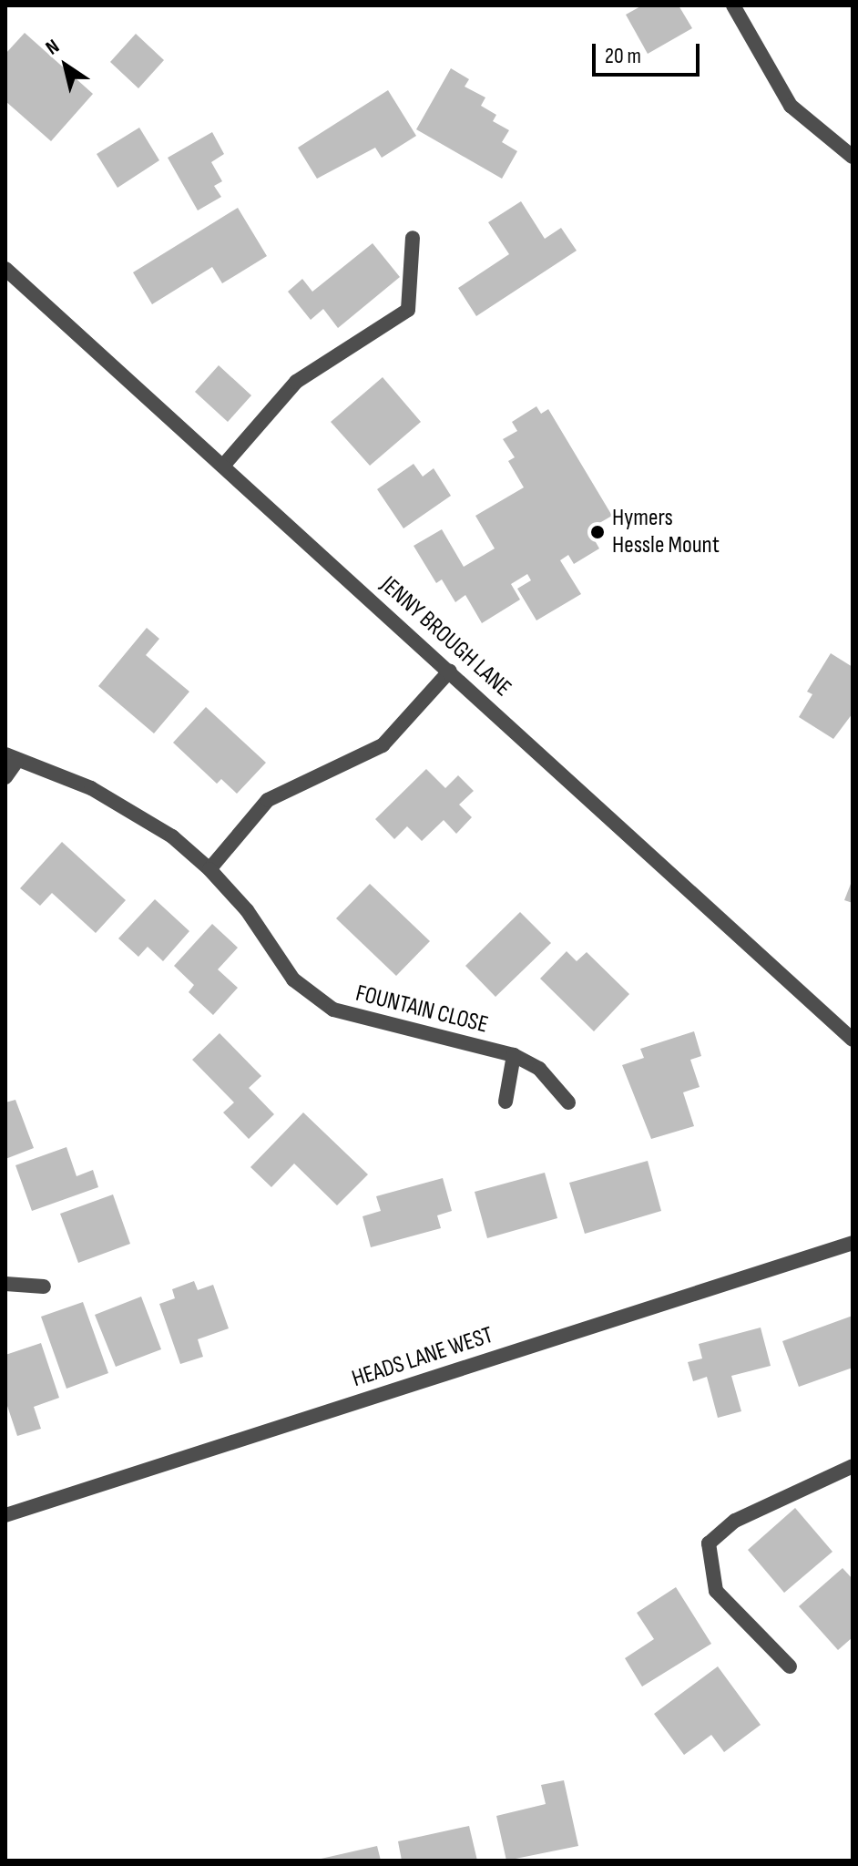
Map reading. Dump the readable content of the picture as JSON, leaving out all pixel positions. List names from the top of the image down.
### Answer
{
  "streets": {
    "street": ["JENNY BROUGH LANE", "FOUNTAIN CLOSE", "HEADS LANE WEST"]
  },
  "places": ["Hymers Hessle Mount"],
  "scale_bar": "20 m",
  "north": "top left"
}
